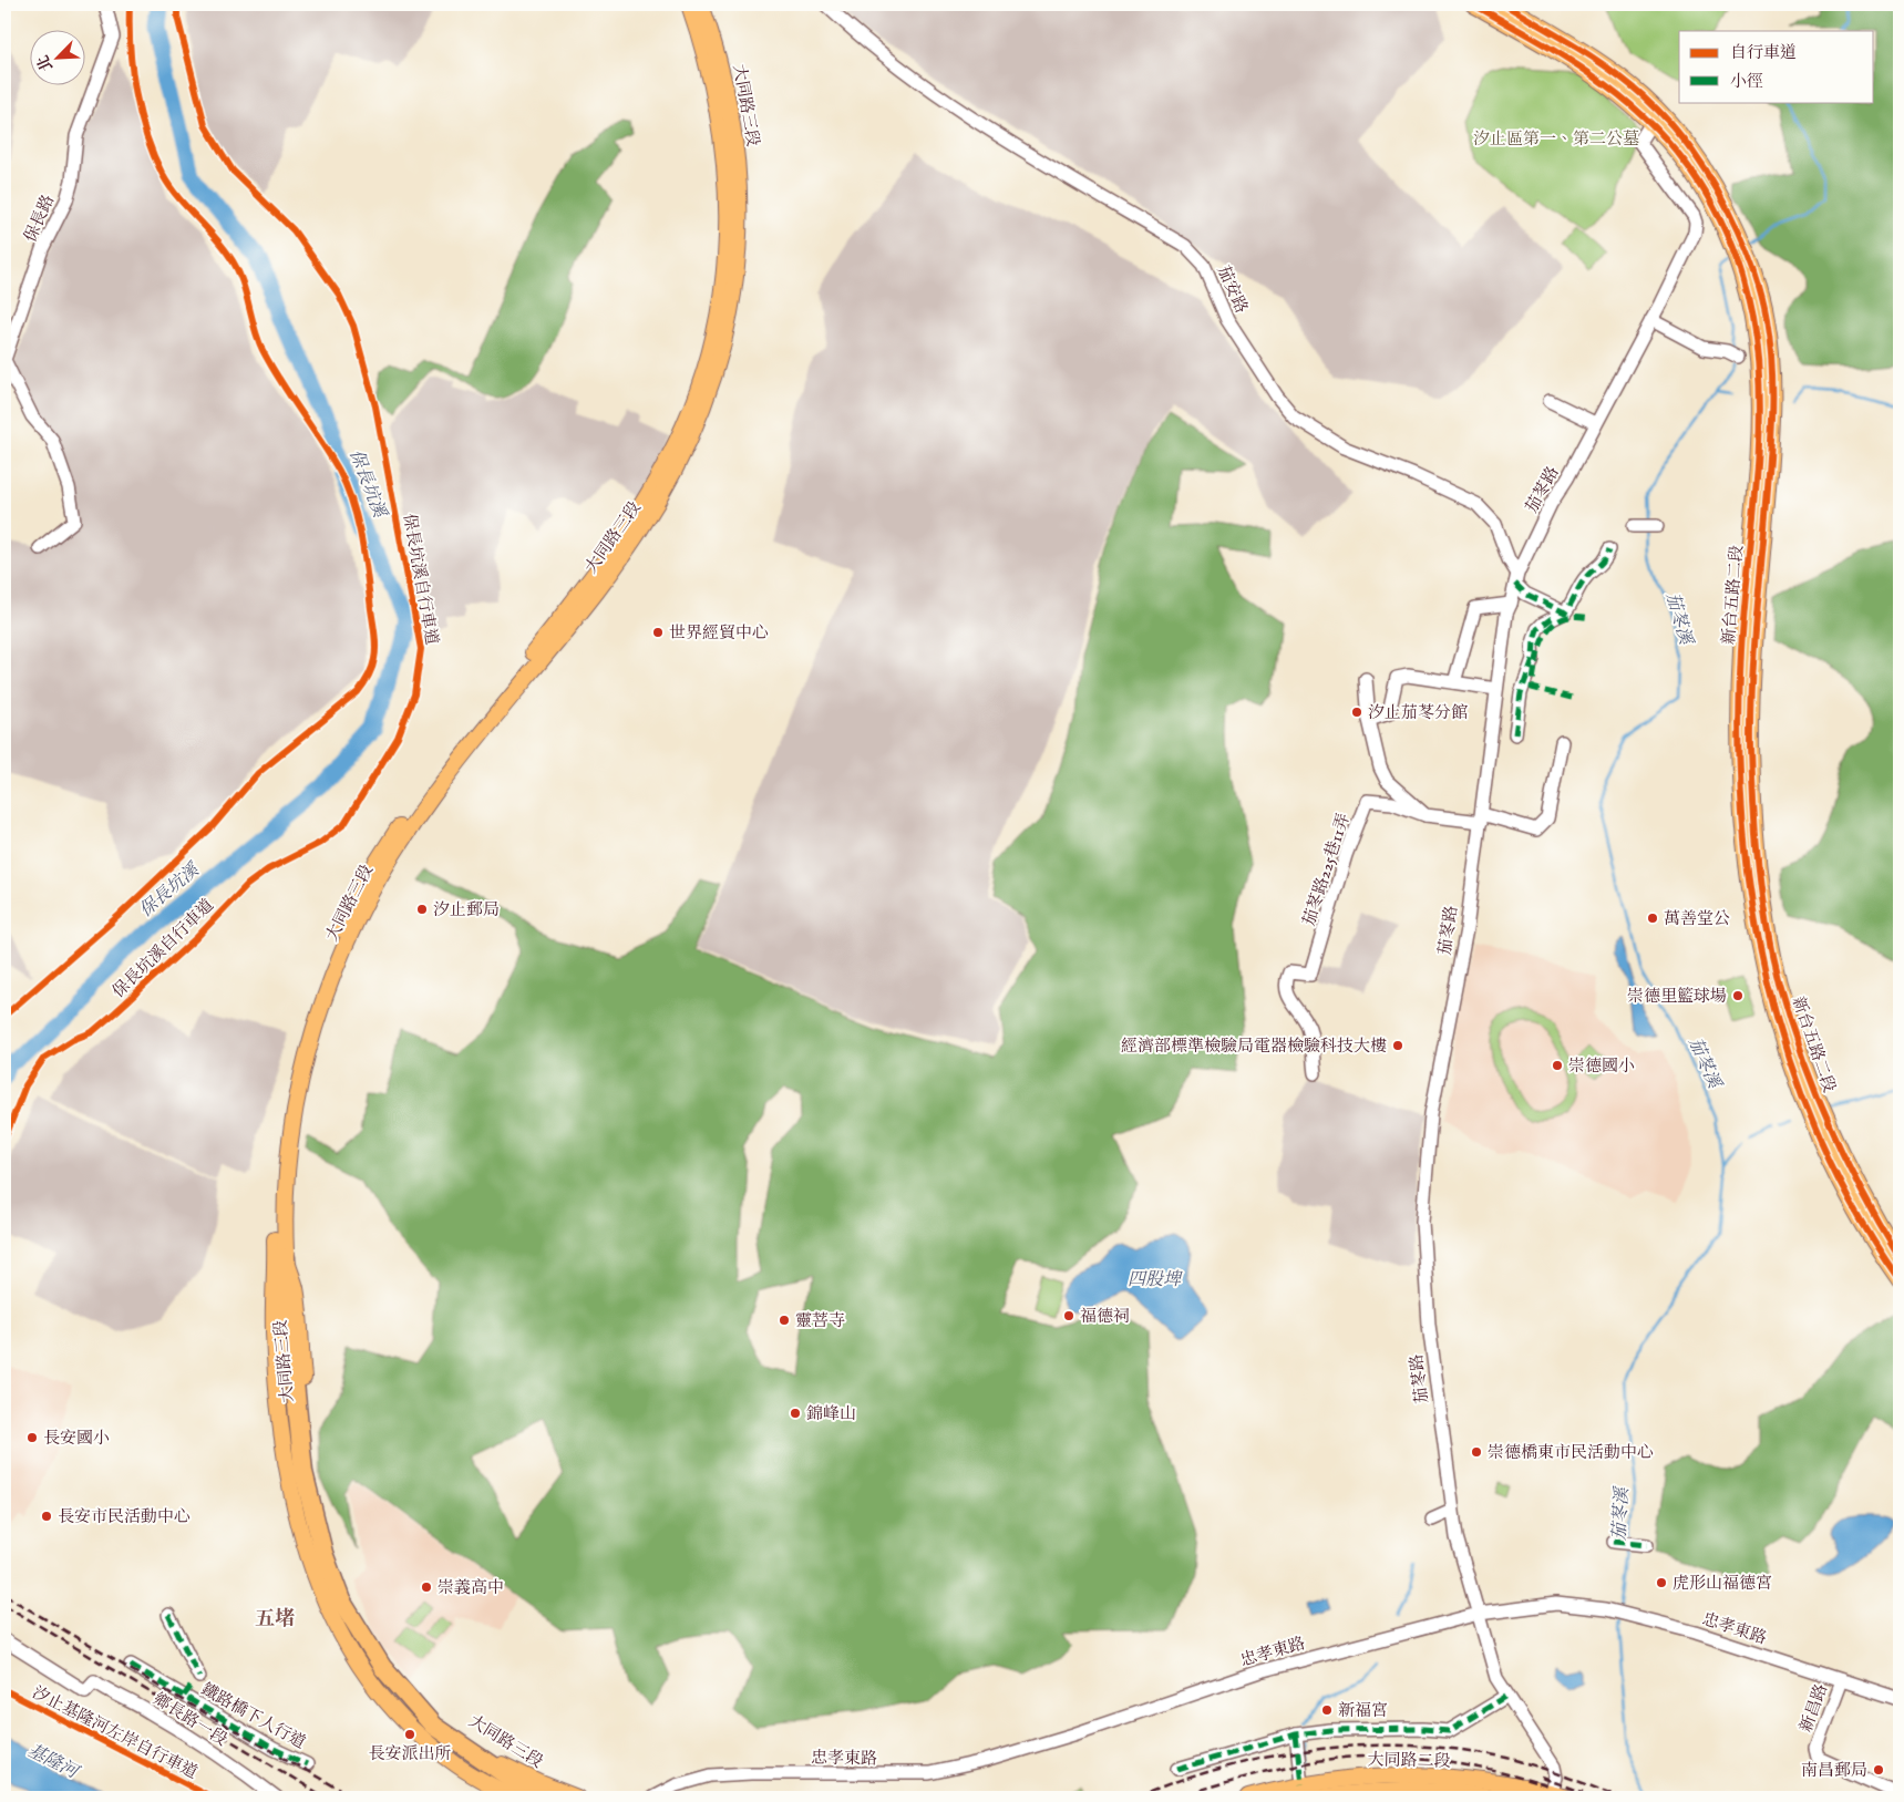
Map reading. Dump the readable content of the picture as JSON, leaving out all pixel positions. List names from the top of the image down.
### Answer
{
  "streets": {
    "main road": ["大同路三段", "新台五路二段", "大同路二段"],
    "street": [
      "保長路",
      "茄安路",
      "茄苳路",
      "茄苳路225巷11弄",
      "忠孝東路",
      "新昌路",
      "鐵路橋下人行道",
      "鄉長路一段"
    ],
    "cycle path": ["保長坑溪自行車道", "汐止基隆河左岸自行車道"]
  },
  "crossings": [
    ["茄安路", "茄苳路"],
    ["茄苳路", "新台五路二段"],
    ["茄苳路", "忠孝東路"],
    ["茄苳路", "大同路二段"],
    ["忠孝東路", "新昌路"]
  ],
  "districts": ["五堵"],
  "water": [
    "保長坑溪",
    "茄苳溪",
    "四股埤",
    "基隆河"
  ],
  "parks": ["汐止區第一、第二公墓"],
  "places": [
    "世界經貿中心",
    "汐止茄苳分館",
    "汐止郵局",
    "萬善堂公",
    "崇德里籃球場",
    "經濟部標準檢驗局電器檢驗科技大樓",
    "崇德國小",
    "福德祠",
    "靈菩寺",
    "錦峰山",
    "長安國小",
    "崇德橋東市民活動中心",
    "長安市民活動中心",
    "虎形山福德宮",
    "崇義高中",
    "新福宮",
    "長安派出所",
    "南昌郵局"
  ],
  "legend": ["自行車道", "小徑"],
  "north": "bottom left"
}
